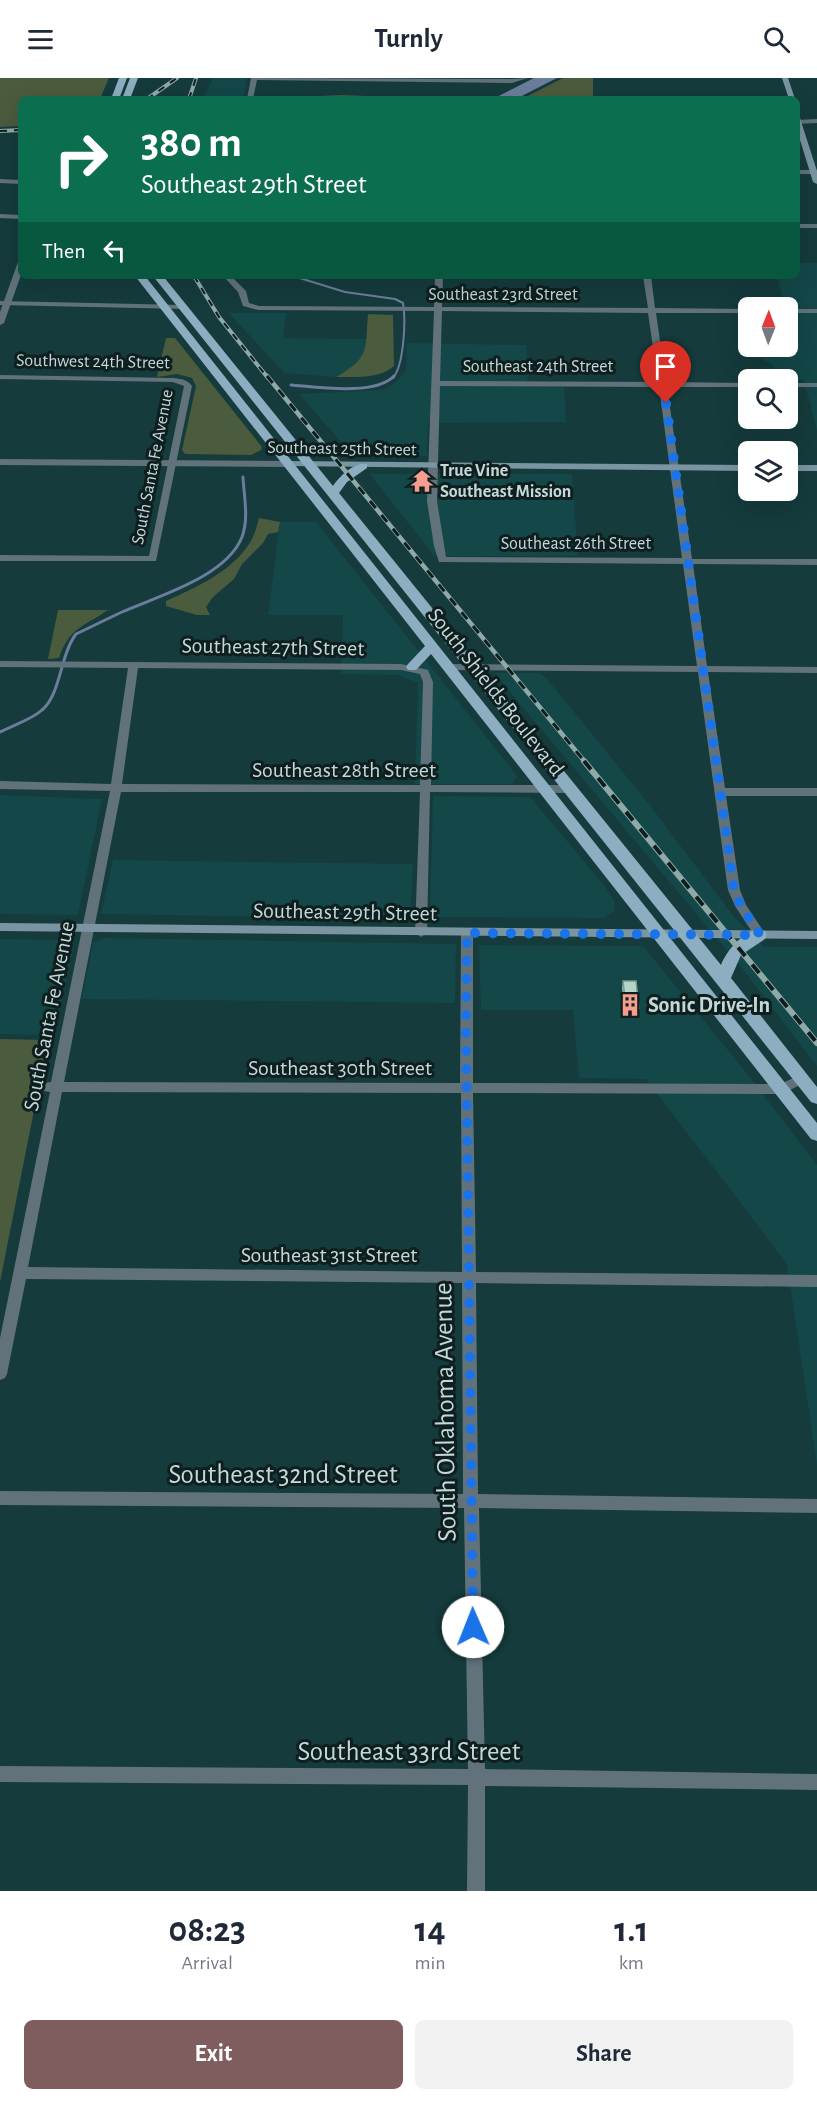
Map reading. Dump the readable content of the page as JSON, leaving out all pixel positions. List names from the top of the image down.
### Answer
{
  "streets": {
    "main road": ["Southeast 25th Street", "South Shields Boulevard", "Southeast 29th Street"],
    "street": [
      "Southeast 23rd Street",
      "Southwest 24th Street",
      "Southeast 24th Street",
      "South Santa Fe Avenue",
      "Southeast 26th Street",
      "Southeast 27th Street",
      "Southeast 28th Street",
      "Southeast 30th Street",
      "Southeast 31st Street",
      "South Oklahoma Avenue",
      "Southeast 32nd Street",
      "Southeast 33rd Street"
    ]
  },
  "crossings": [
    ["Southwest 24th Street", "South Santa Fe Avenue"],
    ["Southeast 25th Street", "South Santa Fe Avenue"],
    ["Southeast 25th Street", "Southeast 26th Street"],
    ["Southeast 25th Street", "South Shields Boulevard"],
    ["South Santa Fe Avenue", "Southeast 27th Street"],
    ["South Santa Fe Avenue", "Southeast 28th Street"],
    ["South Santa Fe Avenue", "Southeast 29th Street"],
    ["South Santa Fe Avenue", "Southeast 30th Street"],
    ["South Santa Fe Avenue", "Southeast 31st Street"],
    ["South Shields Boulevard", "Southeast 28th Street"],
    ["South Shields Boulevard", "Southeast 29th Street"],
    ["South Shields Boulevard", "Southeast 30th Street"],
    ["Southeast 29th Street", "South Oklahoma Avenue"],
    ["Southeast 30th Street", "South Oklahoma Avenue"],
    ["Southeast 31st Street", "South Oklahoma Avenue"],
    ["South Oklahoma Avenue", "Southeast 32nd Street"],
    ["South Oklahoma Avenue", "Southeast 33rd Street"]
  ],
  "places": {
    "temple": ["True Vine Southeast Mission"],
    "building": ["Sonic Drive-In"]
  },
  "north": "top",
  "page": {
    "header": "Turnly",
    "turn": ["380 m", "Southeast 29th Street"],
    "then": "Then",
    "eta": [
      "08:23",
      "Arrival",
      "14",
      "min",
      "1.1",
      "km"
    ],
    "buttons": ["Exit", "Share"]
  }
}
